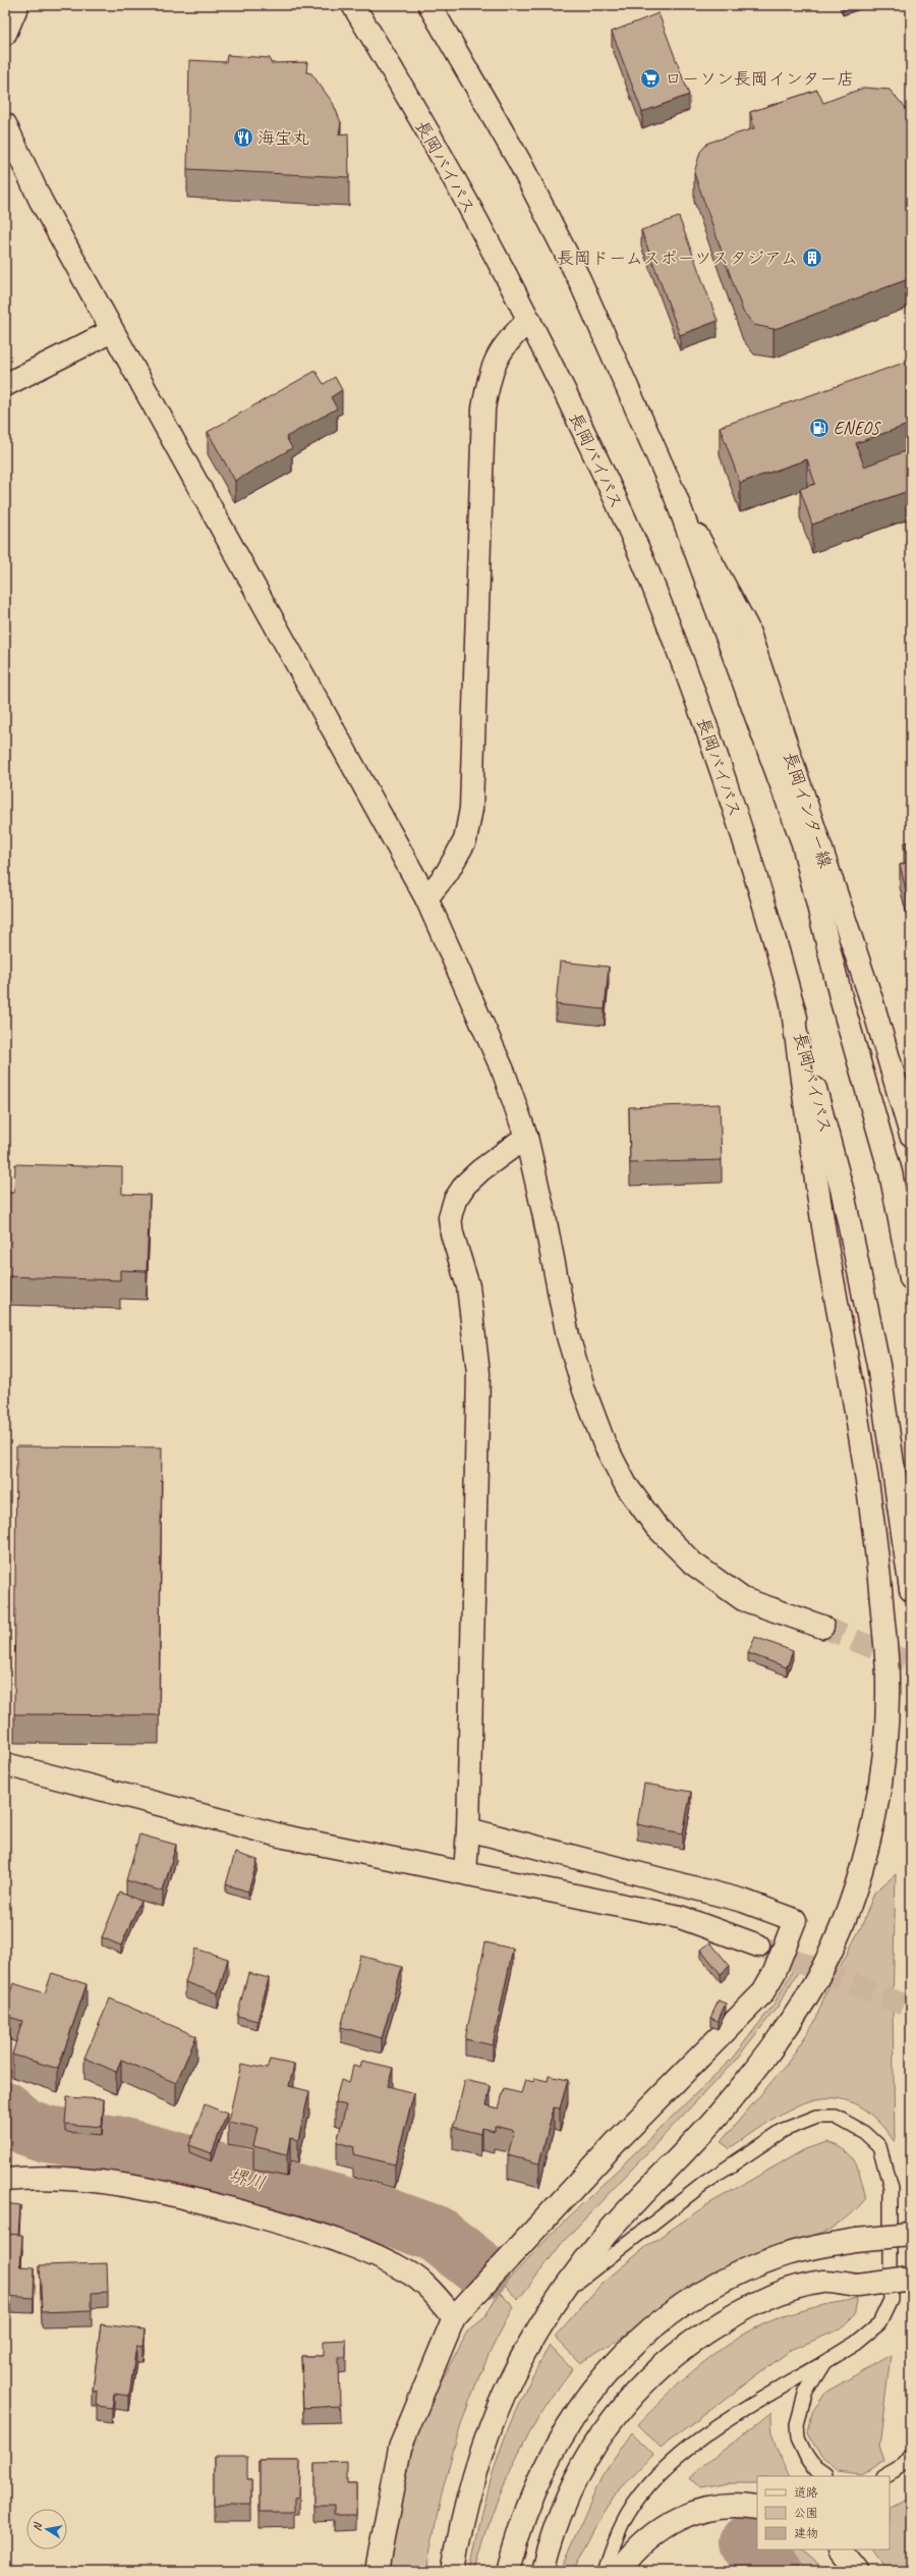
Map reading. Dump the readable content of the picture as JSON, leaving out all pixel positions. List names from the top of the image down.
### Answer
{
  "streets": {
    "main road": ["長岡バイパス", "長岡インター線"]
  },
  "water": ["堺川"],
  "places": {
    "supermarket": ["ローソン長岡インター店"],
    "restaurant": ["海宝丸"],
    "building": ["長岡ドームスポーツスタジアム"],
    "fuel station": ["ENEOS"]
  },
  "legend": ["道路", "公園", "建物"],
  "north": "left"
}
